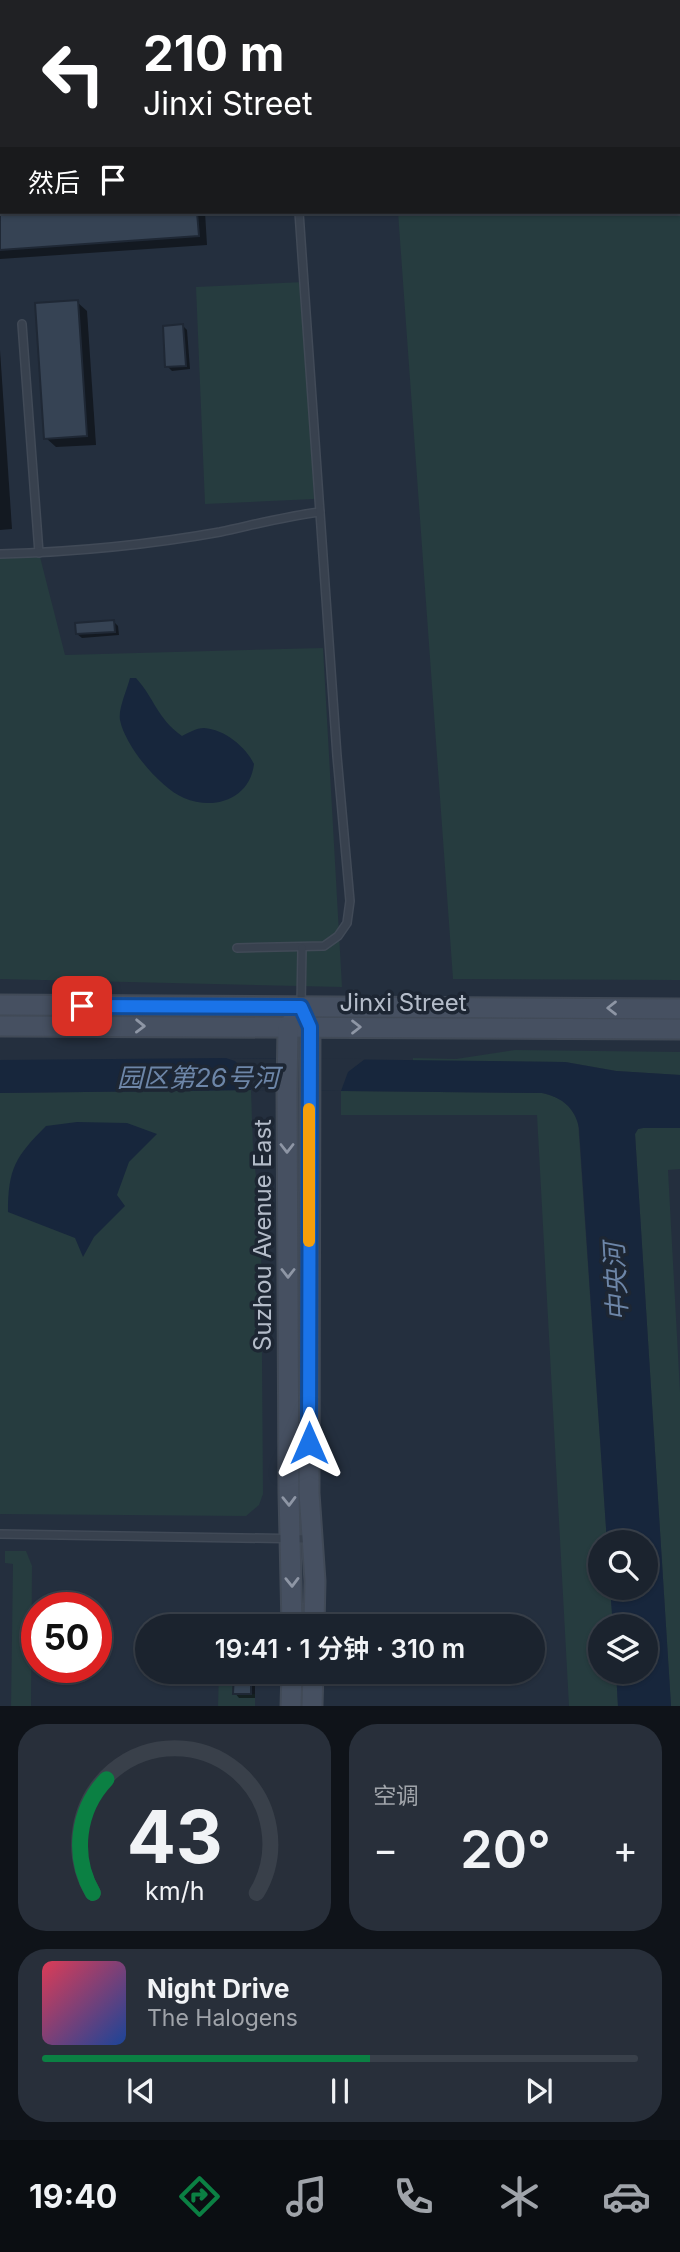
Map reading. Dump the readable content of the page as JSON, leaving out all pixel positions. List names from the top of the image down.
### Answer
{
  "streets": {
    "main road": ["Jinxi Street", "Suzhou Avenue East"]
  },
  "crossings": [
    ["Jinxi Street", "Suzhou Avenue East"]
  ],
  "water": ["园区第26号河", "中央河"],
  "page": {
    "turn": ["210 m", "Jinxi Street"],
    "then": "然后",
    "limit": "50",
    "trip": "19:41 · 1 分钟 · 310 m",
    "tile": "空调",
    "heat": ["−", "20°", "+"],
    "song": ["Night Drive", "The Halogens"],
    "tabs": "19:40",
    "gauge": ["43", "km/h"]
  }
}
